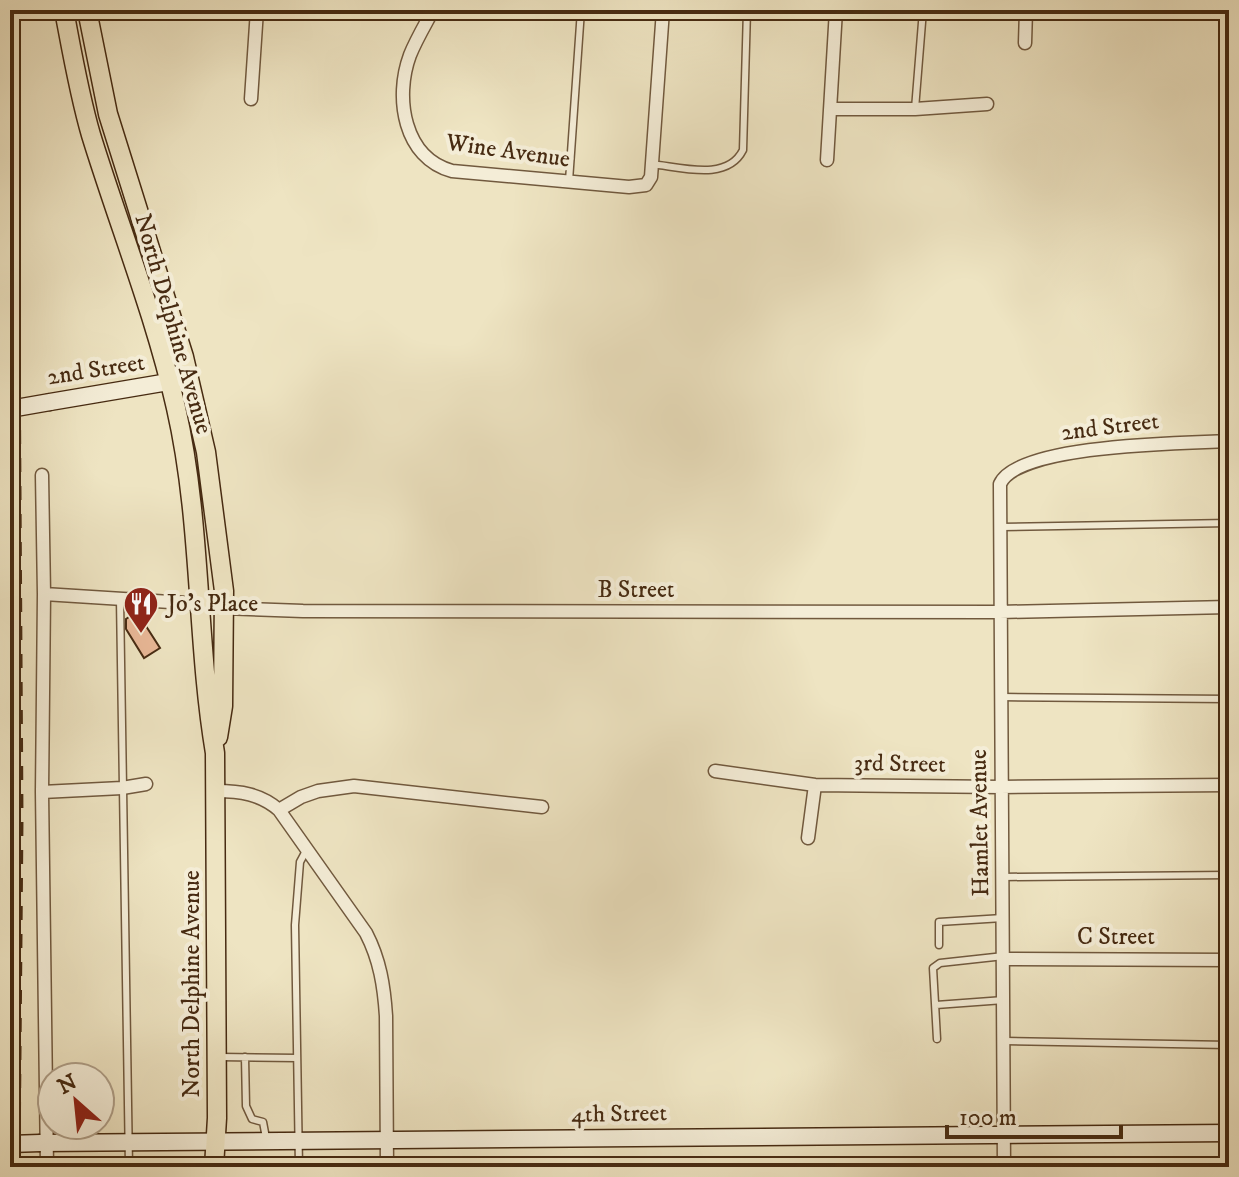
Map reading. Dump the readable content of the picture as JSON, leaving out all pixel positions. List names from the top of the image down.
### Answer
{
  "streets": {
    "main road": ["North Delphine Avenue"],
    "street": [
      "Wine Avenue",
      "2nd Street",
      "B Street",
      "3rd Street",
      "Hamlet Avenue",
      "C Street",
      "4th Street"
    ]
  },
  "crossings": [
    ["North Delphine Avenue", "2nd Street"],
    ["North Delphine Avenue", "B Street"],
    ["North Delphine Avenue", "4th Street"],
    ["2nd Street", "Hamlet Avenue"],
    ["B Street", "Hamlet Avenue"],
    ["3rd Street", "Hamlet Avenue"],
    ["Hamlet Avenue", "C Street"],
    ["Hamlet Avenue", "4th Street"]
  ],
  "places": {
    "restaurant": ["Jo's Place"]
  },
  "scale_bar": "100 m",
  "north": "top left"
}
